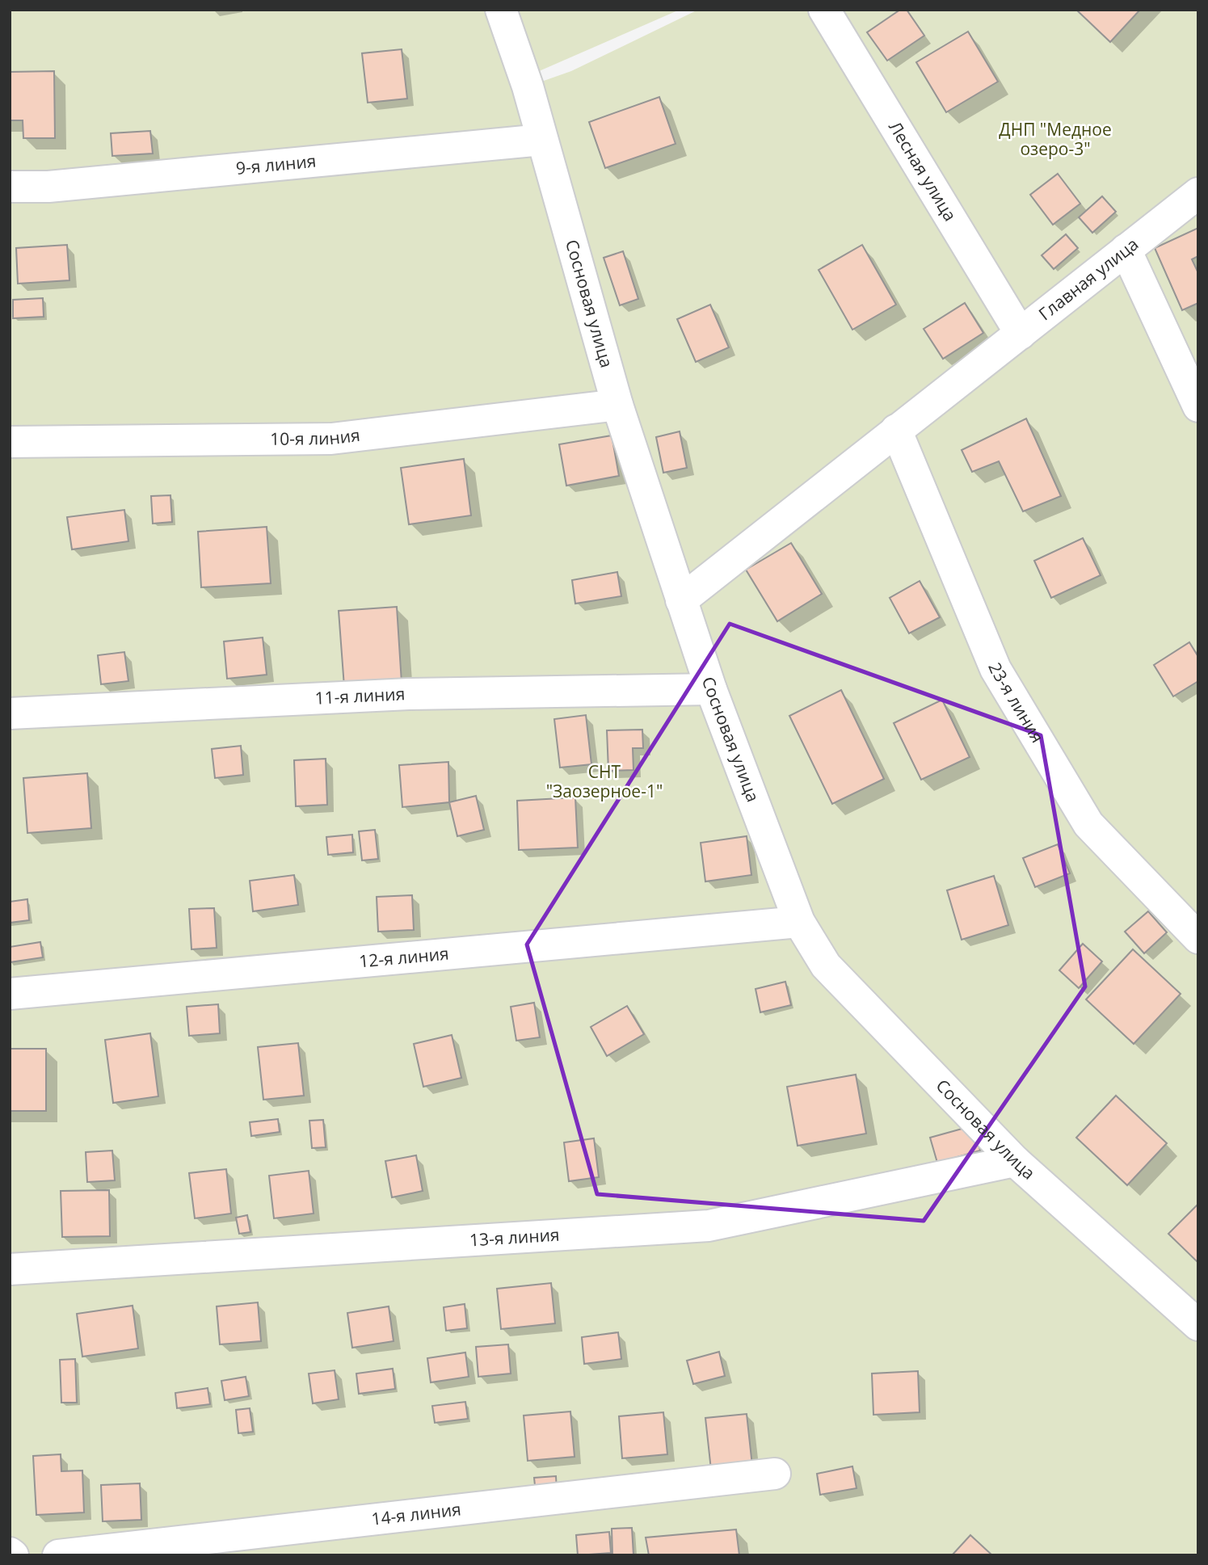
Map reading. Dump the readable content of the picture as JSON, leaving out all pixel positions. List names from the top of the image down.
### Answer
{
  "streets": {
    "street": [
      "9-я линия",
      "Лесная улица",
      "Главная улица",
      "Сосновая улица",
      "10-я линия",
      "11-я линия",
      "23-я линия",
      "12-я линия",
      "13-я линия",
      "14-я линия"
    ]
  },
  "crossings": [
    ["9-я линия", "Сосновая улица"],
    ["Лесная улица", "Главная улица"],
    ["Главная улица", "Сосновая улица"],
    ["Главная улица", "23-я линия"],
    ["Сосновая улица", "10-я линия"],
    ["Сосновая улица", "11-я линия"],
    ["Сосновая улица", "12-я линия"],
    ["Сосновая улица", "13-я линия"]
  ],
  "parks": ["ДНП \"Медное озеро-3\"", "СНТ \"Заозерное-1\""]
}
